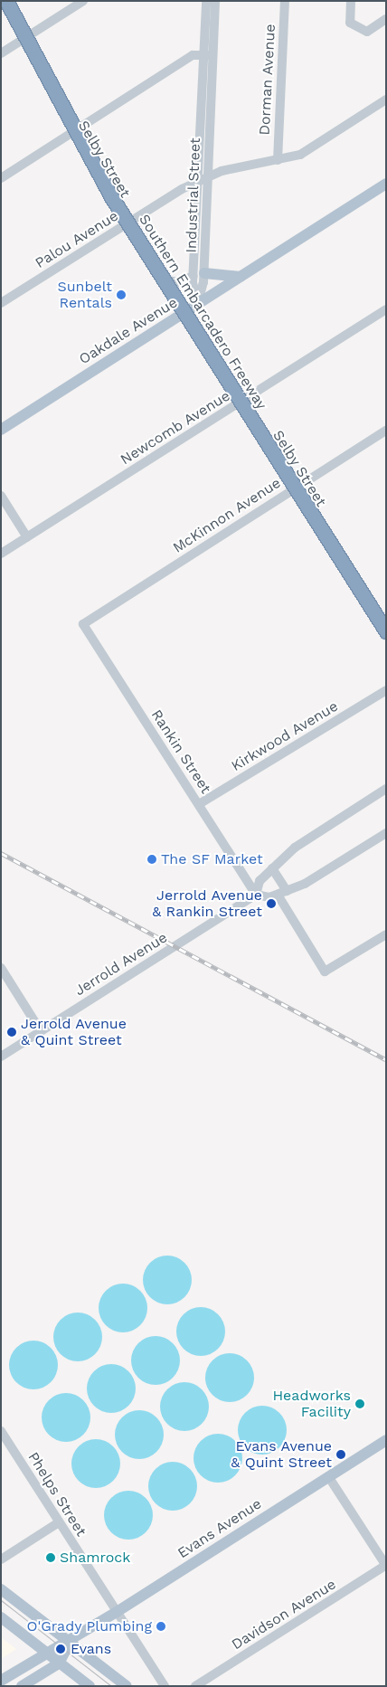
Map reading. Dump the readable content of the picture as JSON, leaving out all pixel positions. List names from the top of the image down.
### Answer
{
  "streets": {
    "highway": ["Southern Embarcadero Freeway"],
    "main road": ["Oakdale Avenue", "Evans Avenue"],
    "street": [
      "Dorman Avenue",
      "Selby Street",
      "Industrial Street",
      "Palou Avenue",
      "Newcomb Avenue",
      "McKinnon Avenue",
      "Kirkwood Avenue",
      "Rankin Street",
      "Jerrold Avenue",
      "Phelps Street",
      "Davidson Avenue"
    ]
  },
  "crossings": [
    ["Dorman Avenue", "Palou Avenue"],
    ["Selby Street", "Palou Avenue"],
    ["Selby Street", "Southern Embarcadero Freeway"],
    ["Selby Street", "Oakdale Avenue"],
    ["Selby Street", "Newcomb Avenue"],
    ["Selby Street", "McKinnon Avenue"],
    ["Industrial Street", "Palou Avenue"],
    ["Industrial Street", "Oakdale Avenue"],
    ["McKinnon Avenue", "Rankin Street"],
    ["Kirkwood Avenue", "Rankin Street"],
    ["Rankin Street", "Jerrold Avenue"],
    ["Phelps Street", "Evans Avenue"]
  ],
  "places": [
    "Sunbelt Rentals",
    "The SF Market",
    "Jerrold Avenue & Rankin Street",
    "Jerrold Avenue & Quint Street",
    "Headworks Facility",
    "Evans Avenue & Quint Street",
    "Shamrock",
    "O'Grady Plumbing",
    "Evans"
  ]
}
